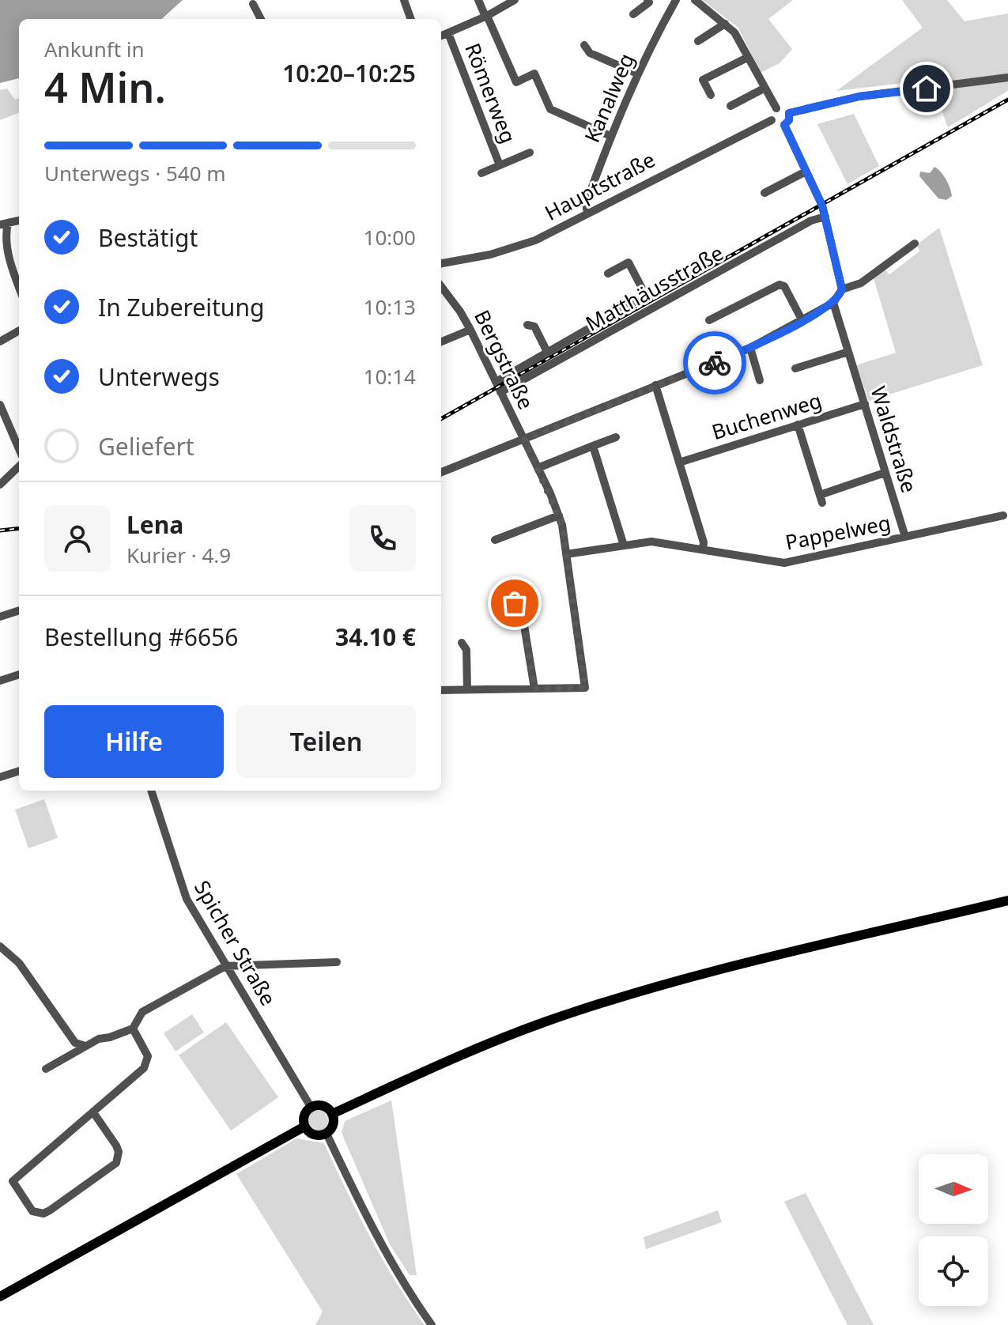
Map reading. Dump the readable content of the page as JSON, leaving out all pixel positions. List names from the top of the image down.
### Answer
{
  "streets": {
    "street": [
      "Römerweg",
      "Kanalweg",
      "Hauptstraße",
      "Matthäusstraße",
      "Bergstraße",
      "Buchenweg",
      "Waldstraße",
      "Pappelweg",
      "Spicher Straße"
    ]
  },
  "crossings": [
    ["Kanalweg", "Hauptstraße"],
    ["Matthäusstraße", "Bergstraße"],
    ["Bergstraße", "Pappelweg"],
    ["Buchenweg", "Waldstraße"],
    ["Waldstraße", "Pappelweg"]
  ],
  "north": "right",
  "page": {
    "heading": ["4 Min.", "Ankunft in", "10:20–10:25"],
    "panel": [
      "Lena",
      "Kurier · 4.9",
      "Bestellung #6656",
      "34.10 €"
    ],
    "bar": "Unterwegs · 540 m",
    "list": [
      ["Bestätigt", "10:00"],
      ["In Zubereitung", "10:13"],
      ["Unterwegs", "10:14"],
      "Geliefert"
    ],
    "buttons": ["Hilfe", "Teilen"]
  }
}
